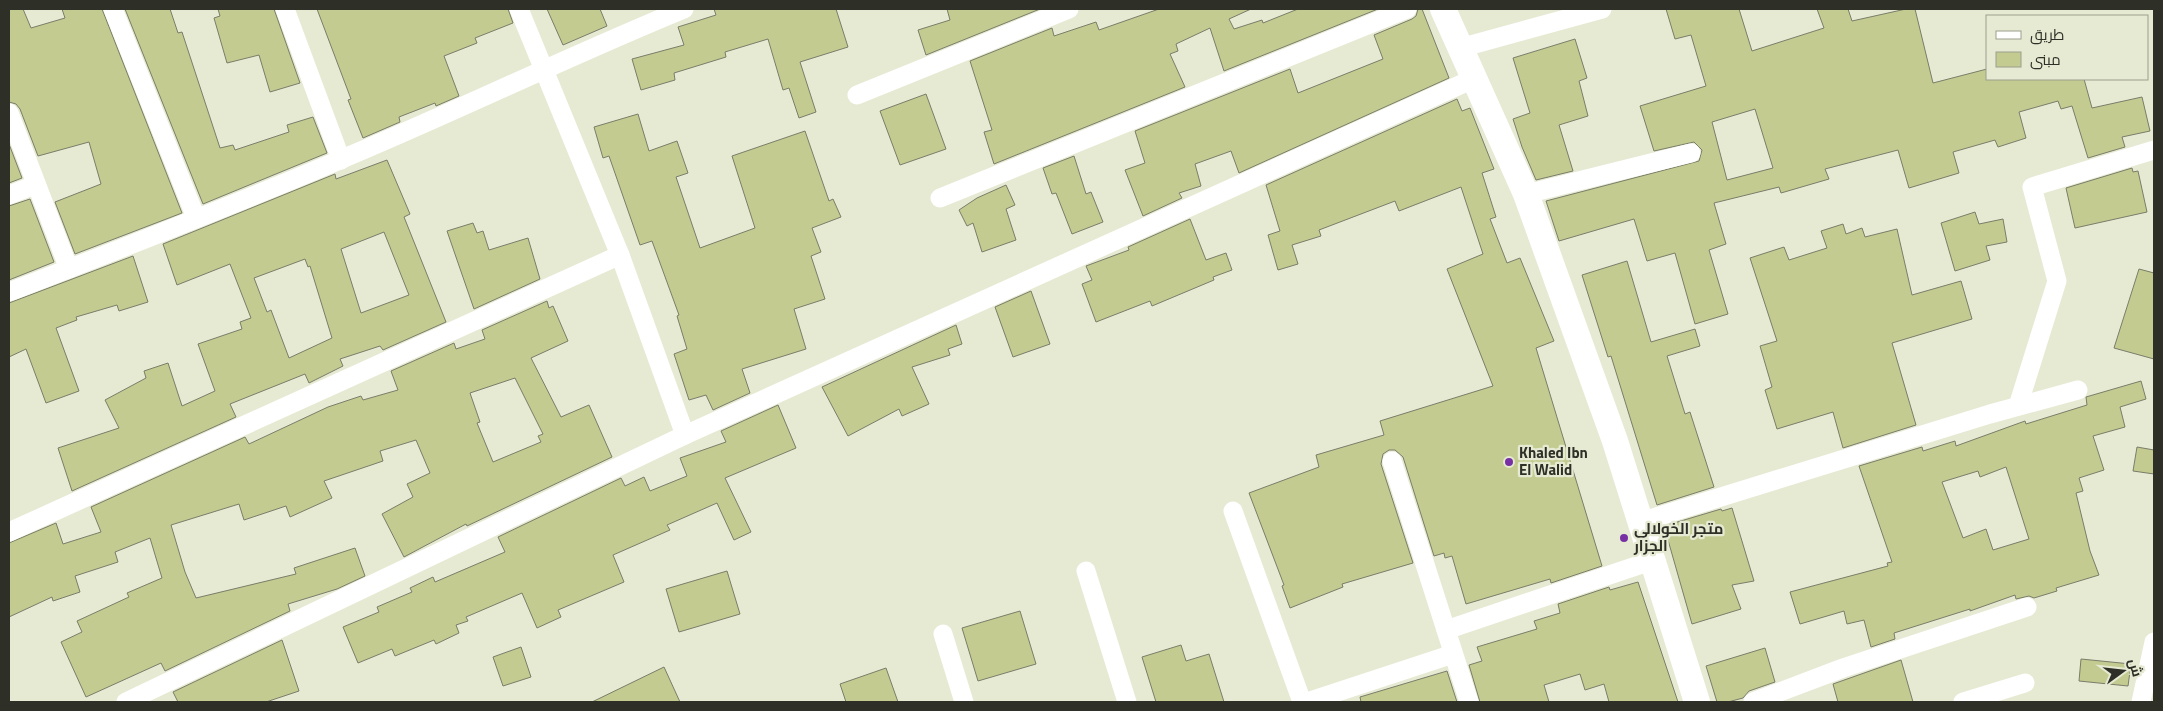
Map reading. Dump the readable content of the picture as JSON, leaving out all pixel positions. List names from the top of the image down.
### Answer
{
  "places": ["Khaled Ibn El Walid", "متجر الخولالي الجزار"],
  "legend": ["طريق", "مبنى"],
  "north": "right"
}
